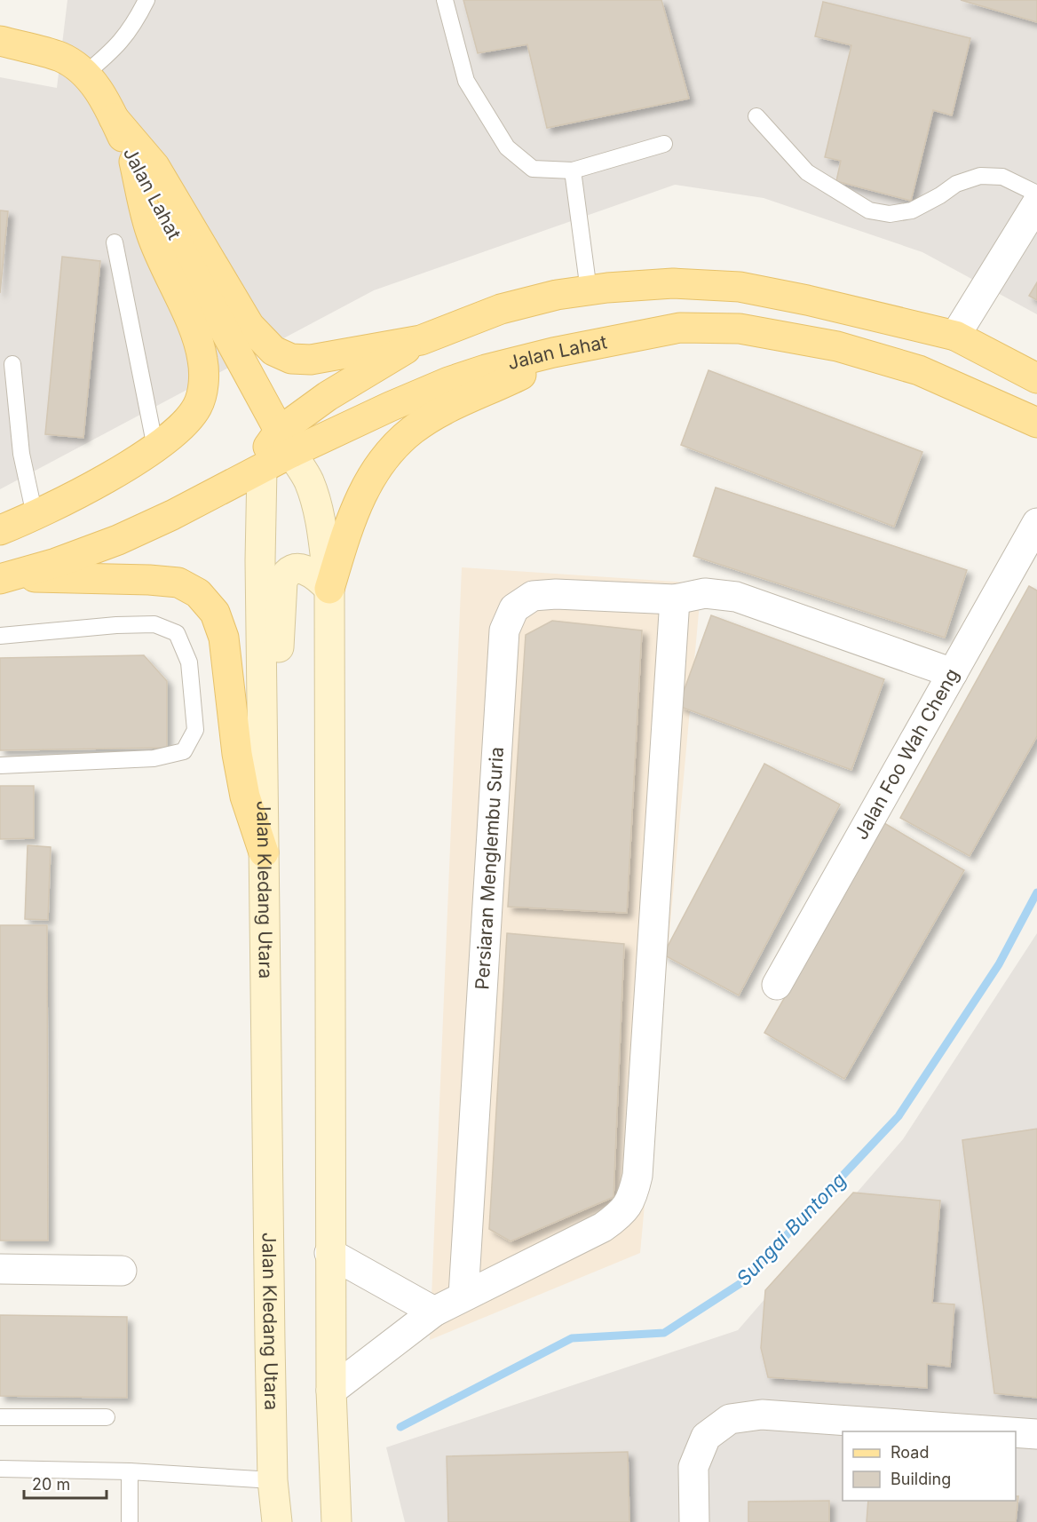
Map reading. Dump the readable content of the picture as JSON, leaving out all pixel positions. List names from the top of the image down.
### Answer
{
  "streets": {
    "main road": ["Jalan Lahat", "Jalan Kledang Utara"],
    "street": ["Jalan Foo Wah Cheng", "Persiaran Menglembu Suria"]
  },
  "crossings": [
    ["Jalan Lahat", "Jalan Kledang Utara"],
    ["Jalan Foo Wah Cheng", "Persiaran Menglembu Suria"]
  ],
  "water": ["Sungai Buntong"],
  "legend": ["Road", "Building"],
  "scale_bar": "20 m"
}
